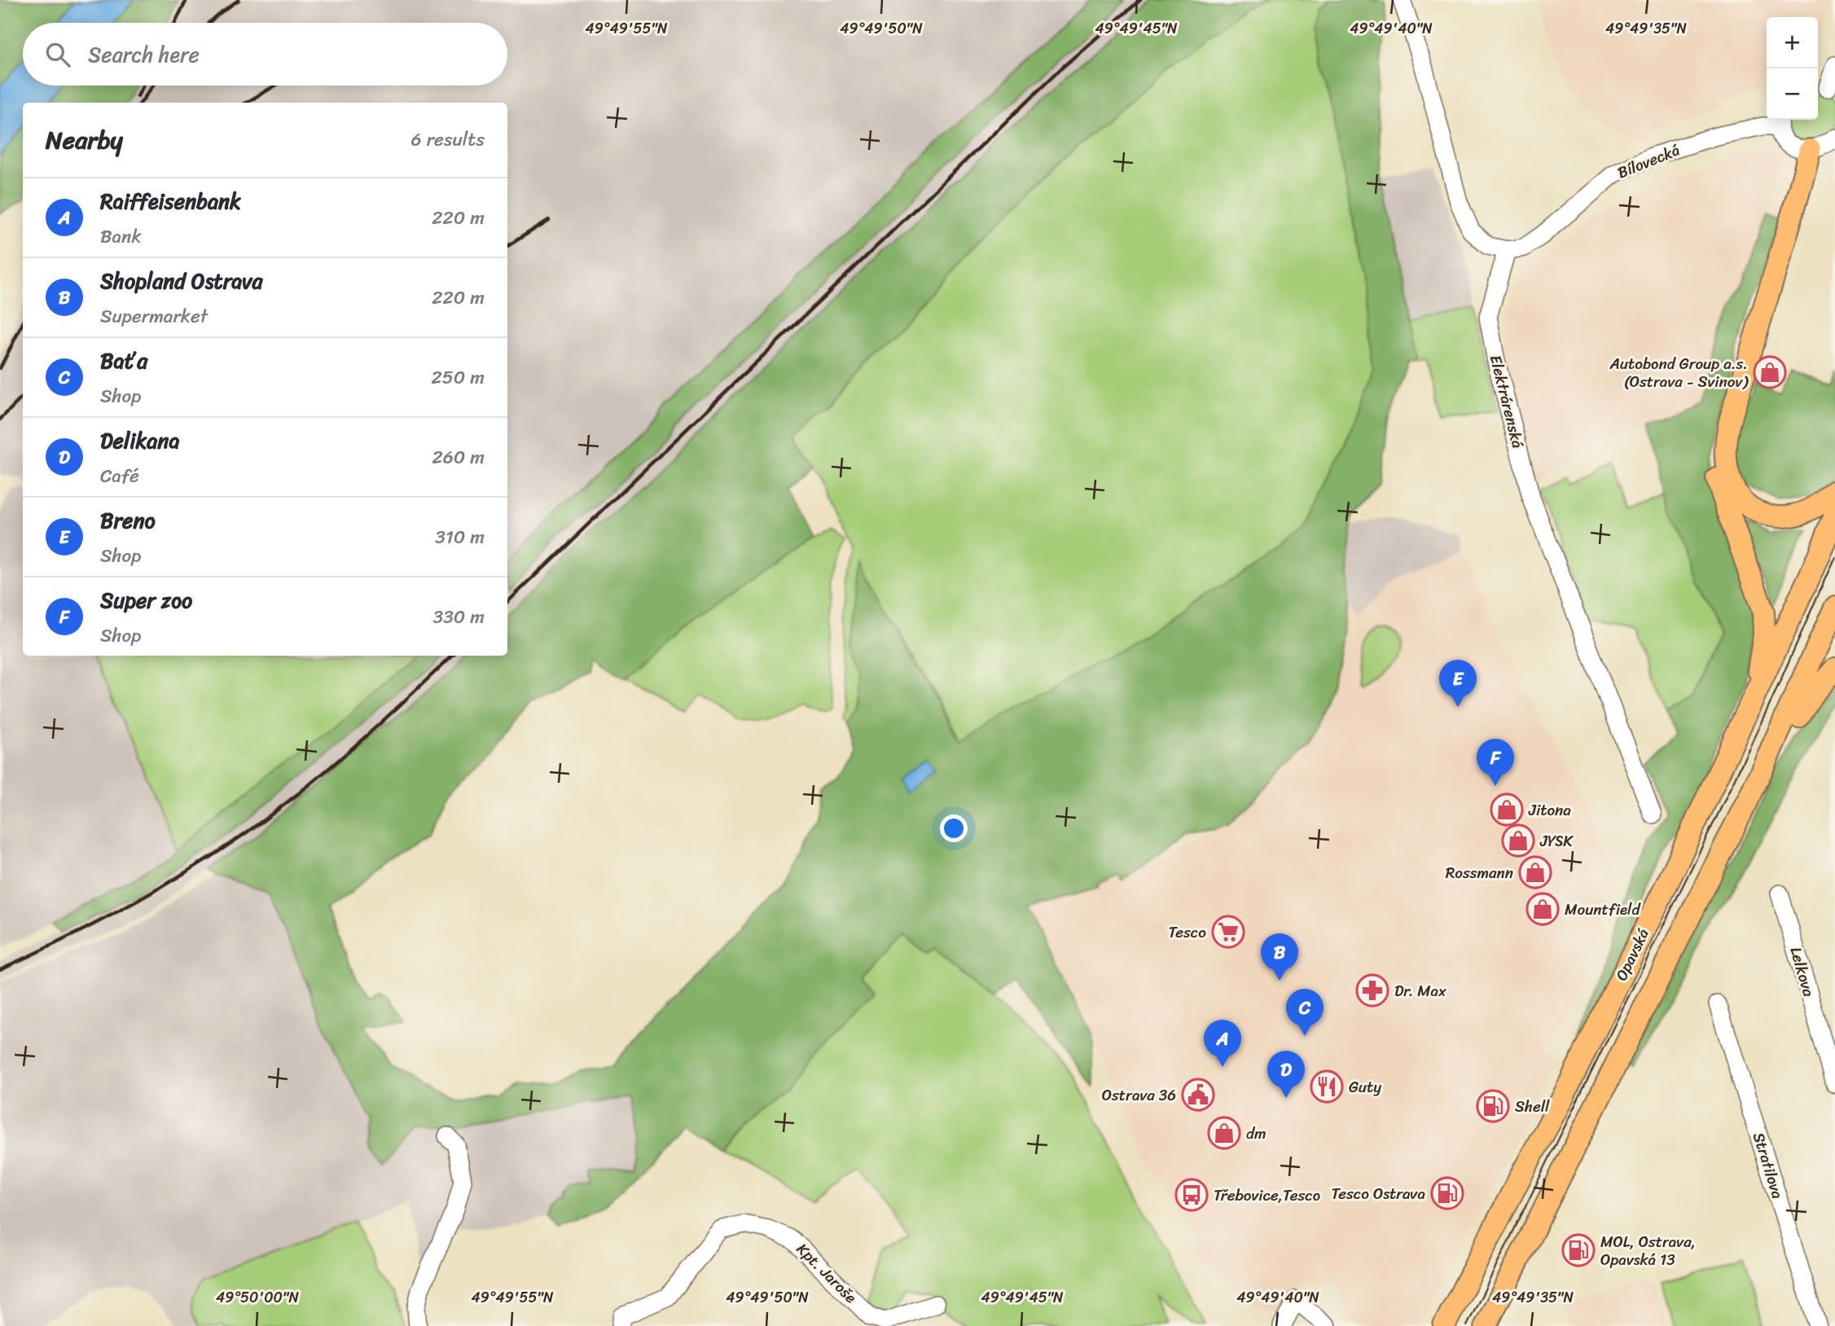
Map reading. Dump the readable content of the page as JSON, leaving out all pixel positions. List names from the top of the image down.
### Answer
{
  "streets": {
    "main road": ["Opavská"],
    "street": [
      "Bílovecká",
      "Elektrárenská",
      "Lelkova",
      "Stratilova",
      "Kpt. Jaroše"
    ]
  },
  "crossings": [
    ["Bílovecká", "Elektrárenská"]
  ],
  "places": {
    "shop": [
      "Autobond Group a.s. (Ostrava - Svinov)",
      "Jitona",
      "JYSK",
      "Rossmann",
      "Mountfield",
      "dm"
    ],
    "supermarket": ["Tesco"],
    "pharmacy": ["Dr. Max"],
    "restaurant": ["Guty"],
    "public building": ["Ostrava 36"],
    "fuel station": ["Shell", "Tesco Ostrava", "MOL, Ostrava, Opavská 13"],
    "bus stop": ["Třebovice,Tesco"]
  },
  "page": {
    "map_buttons": ["+", "−"],
    "search": "Search here",
    "heading": ["Nearby", "6 results"],
    "list": [
      {
        "mark": "A",
        "name": "Raiffeisenbank",
        "note": "Bank",
        "value": "220 m"
      },
      {
        "mark": "B",
        "name": "Shopland Ostrava",
        "note": "Supermarket",
        "value": "220 m"
      },
      {
        "mark": "C",
        "name": "Baťa",
        "note": "Shop",
        "value": "250 m"
      },
      {
        "mark": "D",
        "name": "Delikana",
        "note": "Café",
        "value": "260 m"
      },
      {
        "mark": "E",
        "name": "Breno",
        "note": "Shop",
        "value": "310 m"
      },
      {
        "mark": "F",
        "name": "Super zoo",
        "note": "Shop",
        "value": "330 m"
      }
    ],
    "pins": [
      "E",
      "F",
      "B",
      "C",
      "A",
      "D"
    ]
  },
  "coordinates": [
    "49°49'55\"N",
    "49°49'50\"N",
    "49°49'45\"N",
    "49°49'40\"N",
    "49°49'35\"N",
    "49°50'00\"N"
  ]
}
